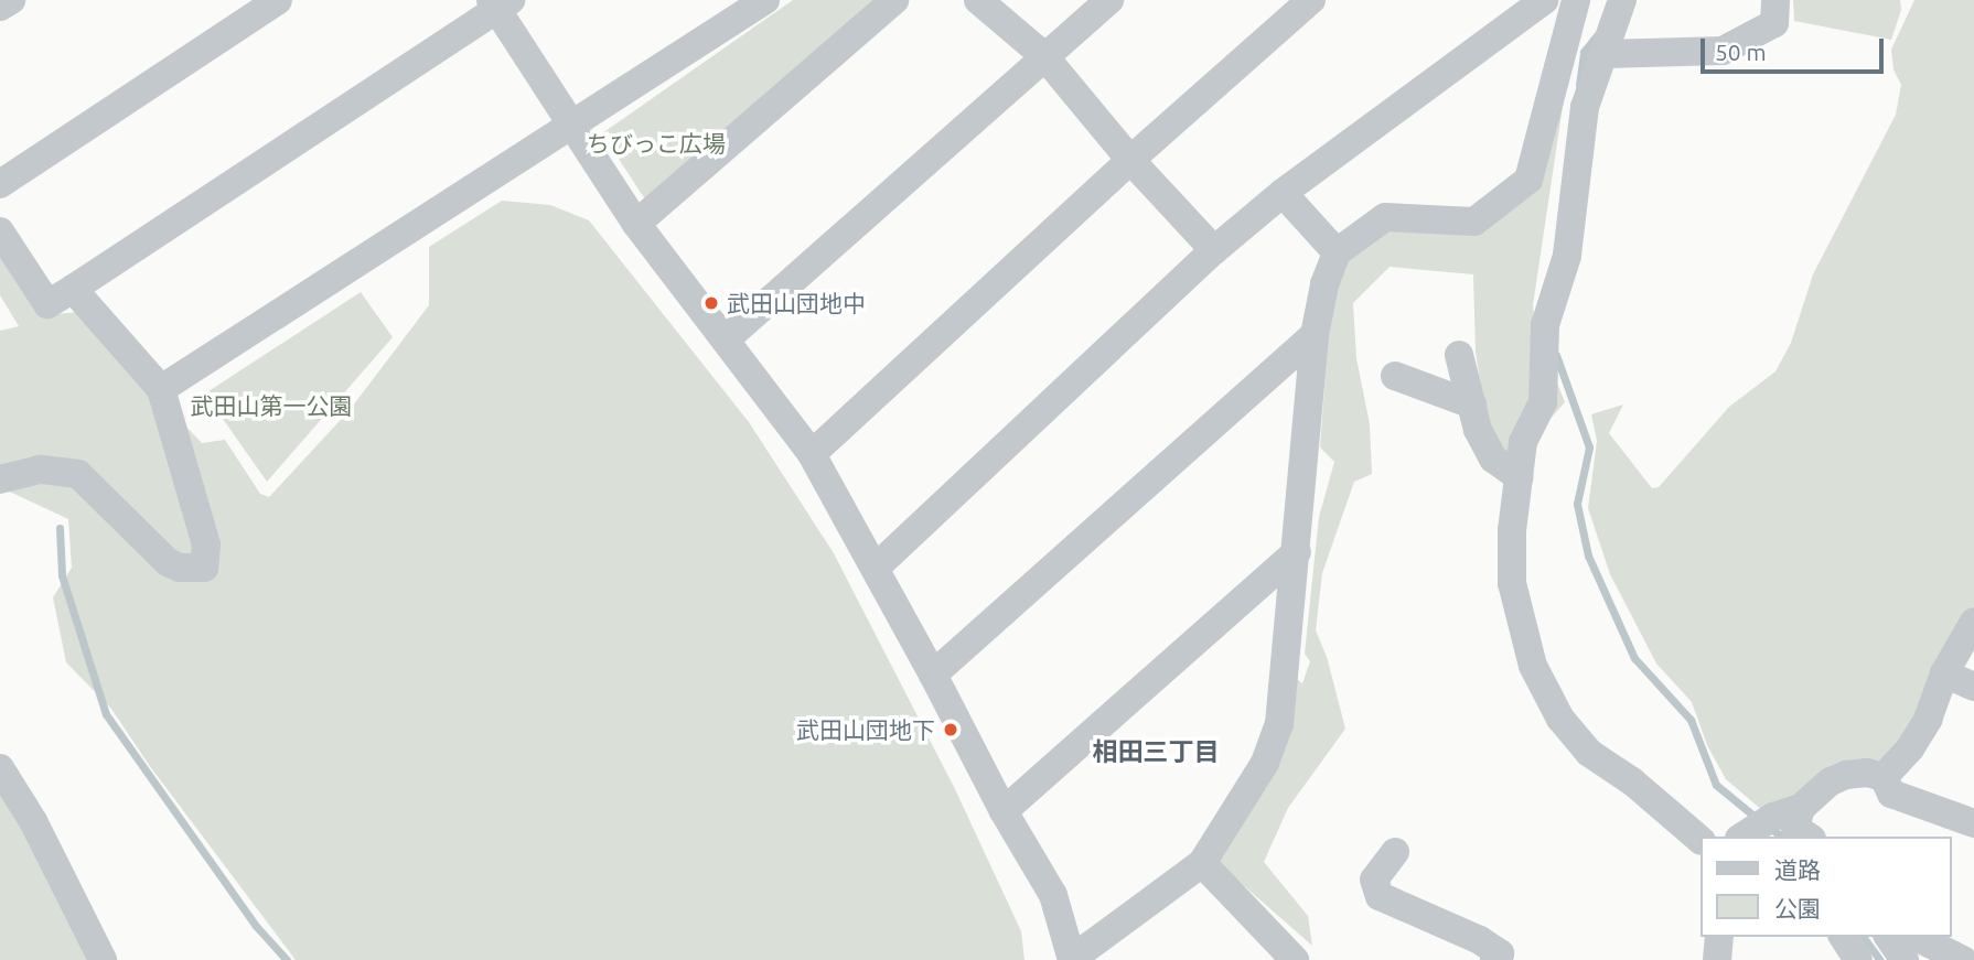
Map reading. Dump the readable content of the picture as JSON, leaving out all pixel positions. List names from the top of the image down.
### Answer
{
  "districts": ["相田三丁目"],
  "parks": ["ちびっこ広場", "武田山第一公園"],
  "places": ["武田山団地中", "武田山団地下"],
  "legend": ["道路", "公園"],
  "scale_bar": "50 m"
}
